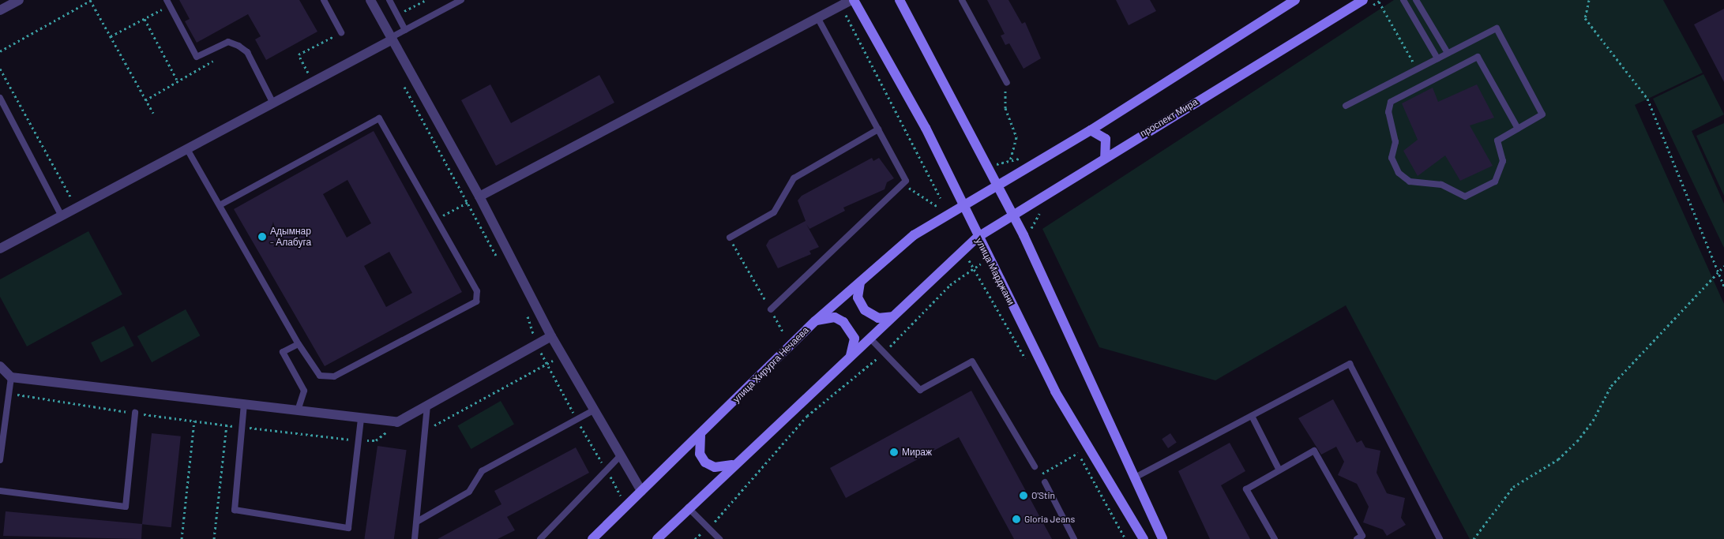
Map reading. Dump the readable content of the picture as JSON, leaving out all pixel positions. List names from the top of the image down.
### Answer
{
  "streets": {
    "main road": ["проспект Мира", "улица Марджани", "улица Хирурга Нечаева"]
  },
  "crossings": [
    ["проспект Мира", "улица Марджани"],
    ["улица Марджани", "улица Хирурга Нечаева"]
  ],
  "places": [
    "Адымнар - Алабуга",
    "Мираж",
    "O'Stin",
    "Gloria Jeans"
  ]
}
